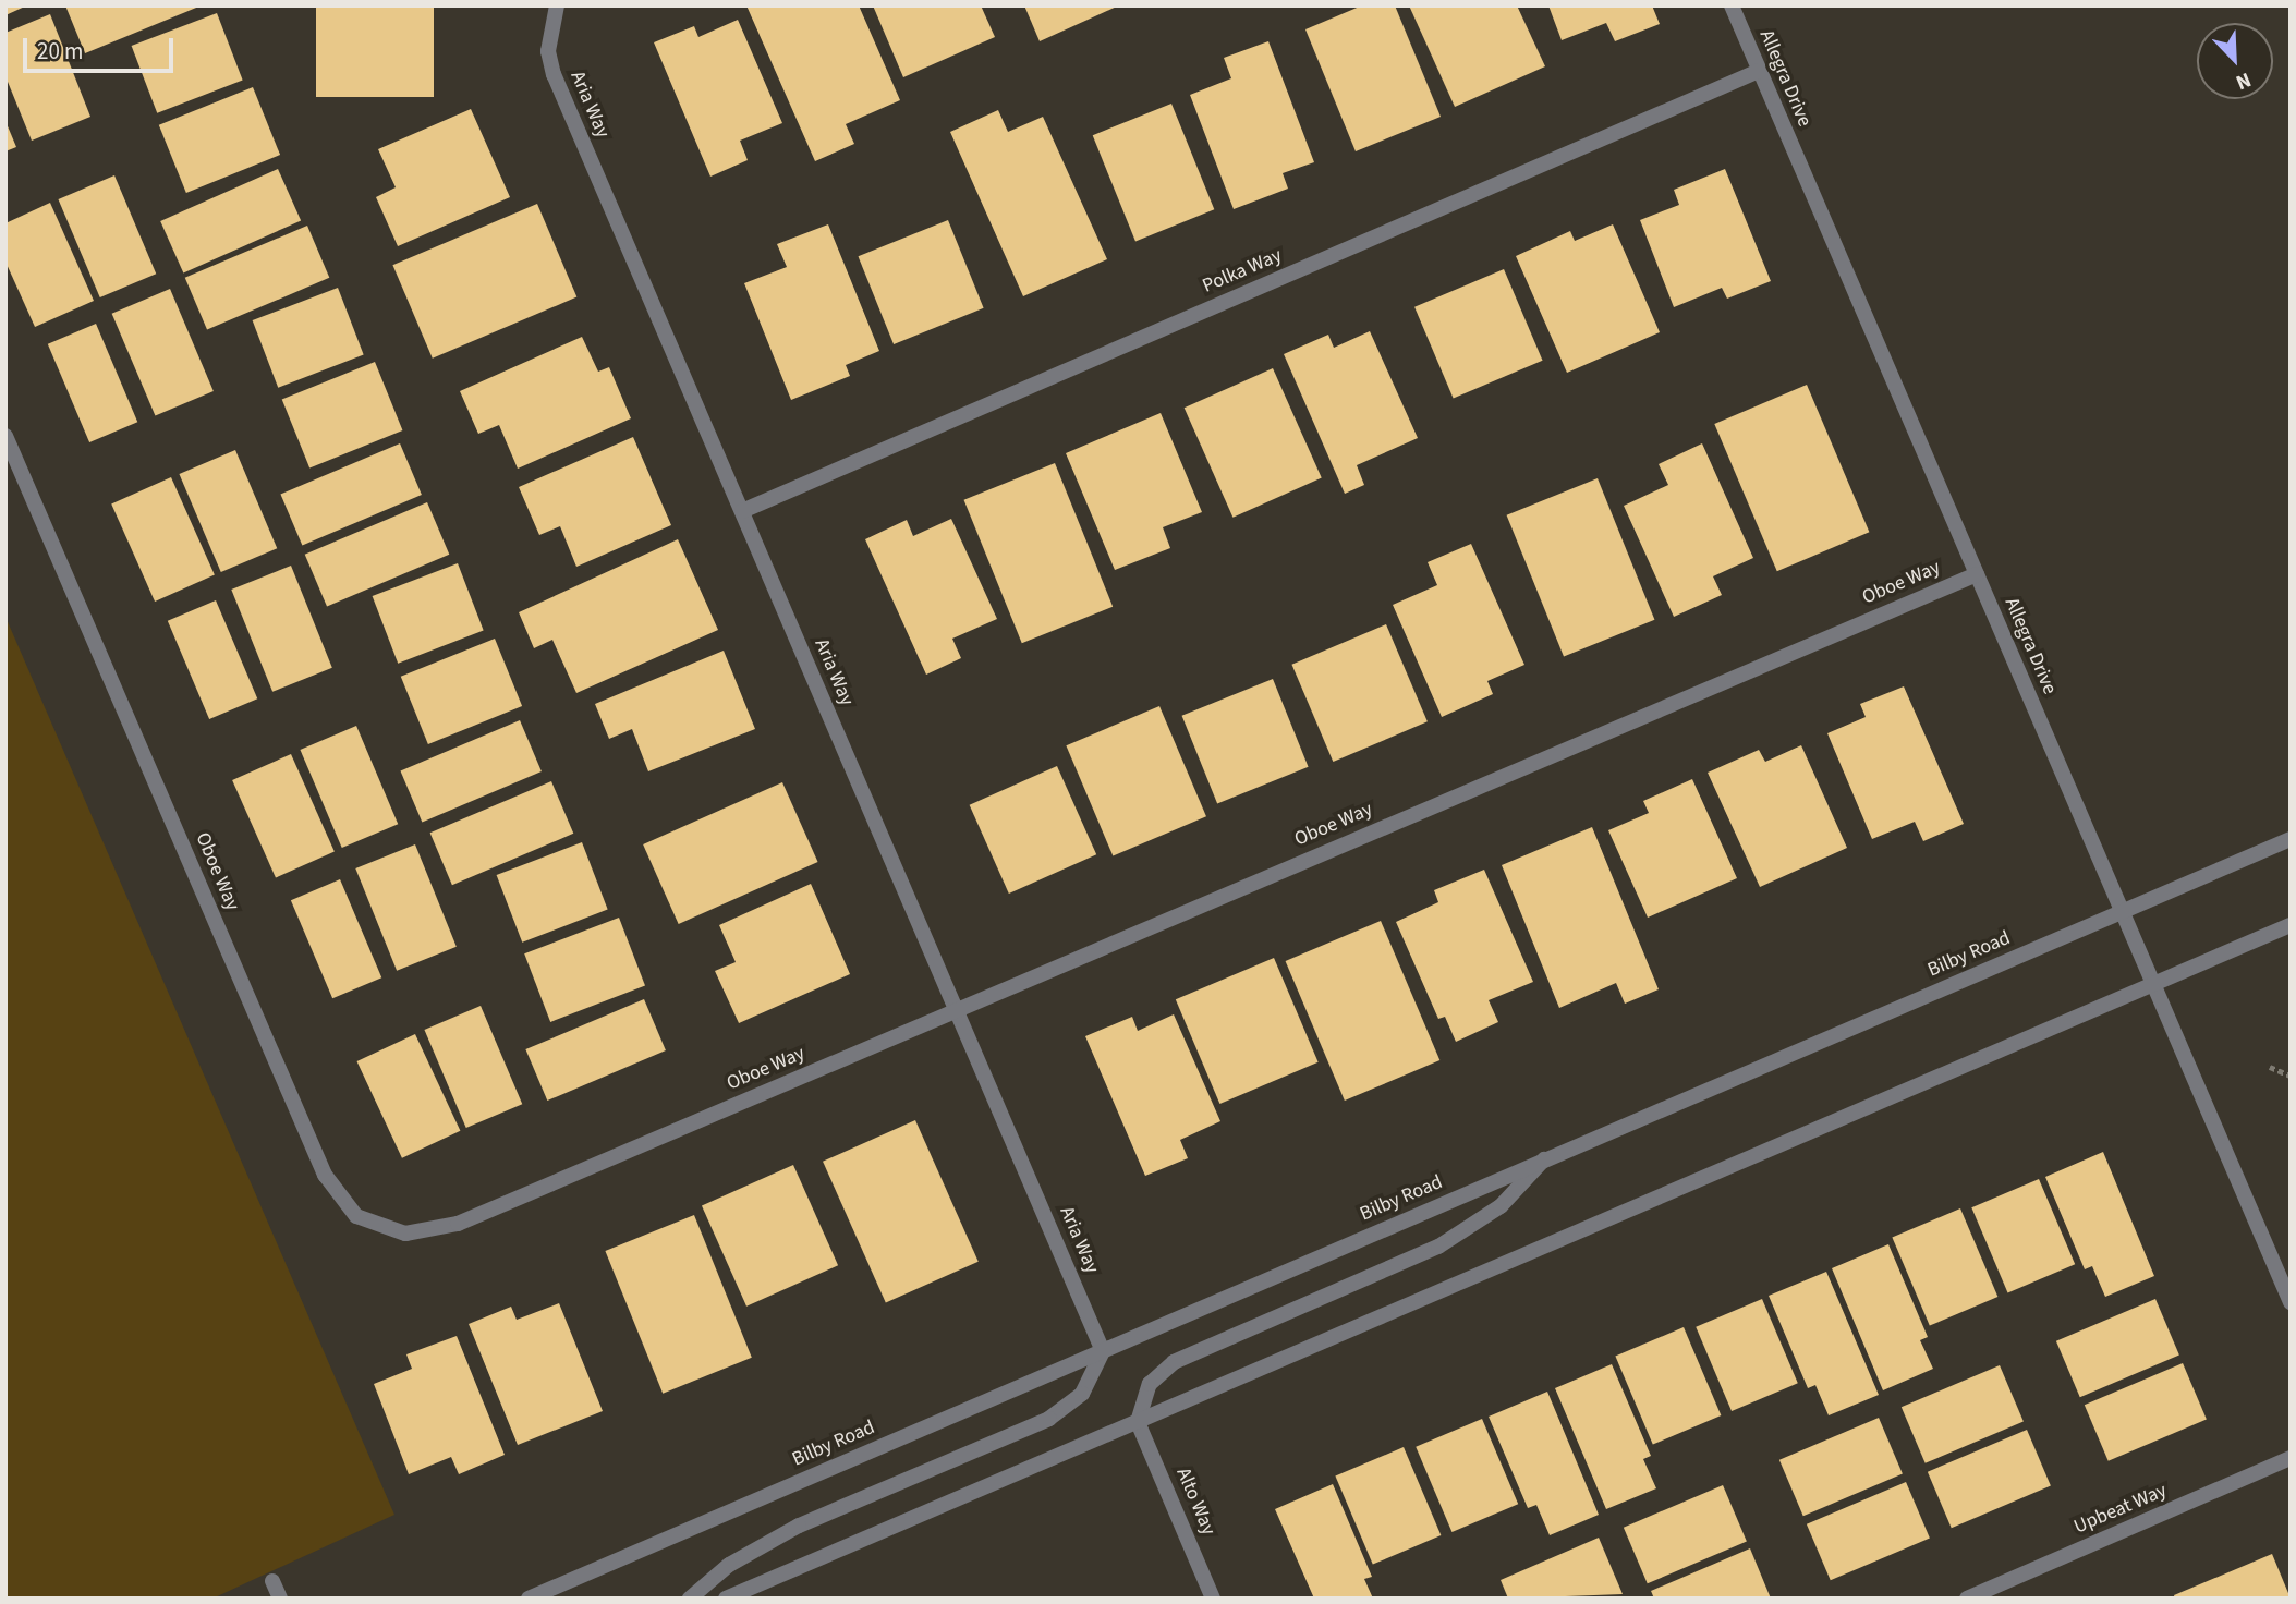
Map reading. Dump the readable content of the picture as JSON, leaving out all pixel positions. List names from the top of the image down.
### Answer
{
  "streets": {
    "street": [
      "Allegra Drive",
      "Aria Way",
      "Polka Way",
      "Oboe Way",
      "Bilby Road",
      "Alto Way",
      "Upbeat Way"
    ]
  },
  "crossings": [
    ["Allegra Drive", "Polka Way"],
    ["Allegra Drive", "Oboe Way"],
    ["Allegra Drive", "Bilby Road"],
    ["Aria Way", "Polka Way"],
    ["Aria Way", "Oboe Way"],
    ["Aria Way", "Bilby Road"]
  ],
  "scale_bar": "20 m",
  "north": "bottom right"
}
